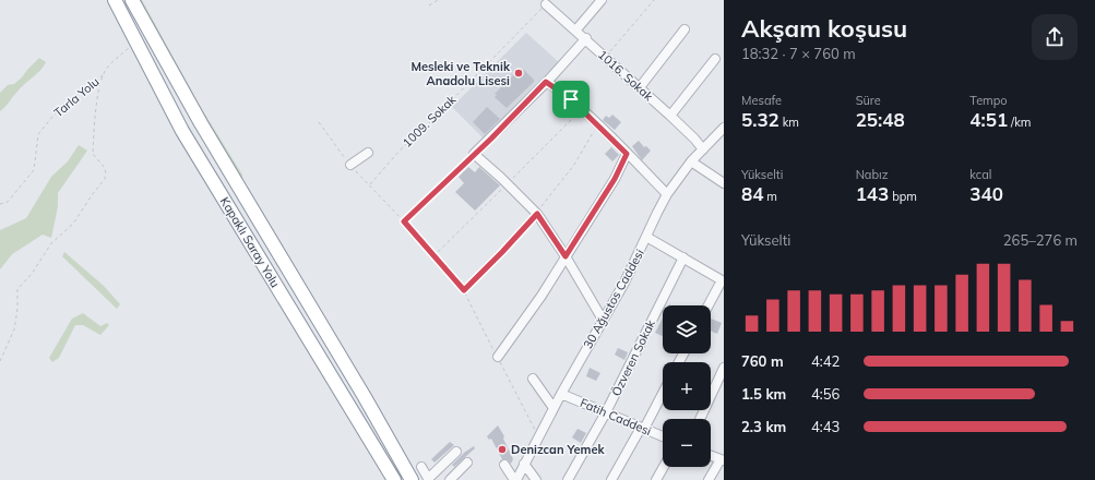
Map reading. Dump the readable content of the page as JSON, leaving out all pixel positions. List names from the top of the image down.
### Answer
{
  "streets": {
    "highway": ["Kapaklı Saray Yolu"],
    "street": [
      "1016. Sokak",
      "30 Ağustos Caddesi",
      "Özveren Sokak",
      "Fatih Caddesi"
    ],
    "path": ["Tarla Yolu", "1009. Sokak"]
  },
  "crossings": [
    ["1016. Sokak", "1009. Sokak"],
    ["1016. Sokak", "30 Ağustos Caddesi"],
    ["30 Ağustos Caddesi", "Fatih Caddesi"],
    ["Özveren Sokak", "Fatih Caddesi"]
  ],
  "places": ["Mesleki ve Teknik Anadolu Lisesi", "Denizcan Yemek"],
  "page": {
    "heading": ["Akşam koşusu", "18:32 · 7 × 760 m"],
    "stats": [
      ["Mesafe", "5.32 km"],
      ["Süre", "25:48"],
      ["Tempo", "4:51 /km"],
      ["Yükselti", "84 m"],
      ["Nabız", "143 bpm"],
      ["kcal", "340"]
    ],
    "chart": ["Yükselti", "265–276 m"],
    "map_buttons": ["+", "−"],
    "list": [
      {
        "name": "760 m",
        "note": "4:42"
      },
      {
        "name": "1.5 km",
        "note": "4:56"
      },
      {
        "name": "2.3 km",
        "note": "4:43"
      }
    ]
  }
}
